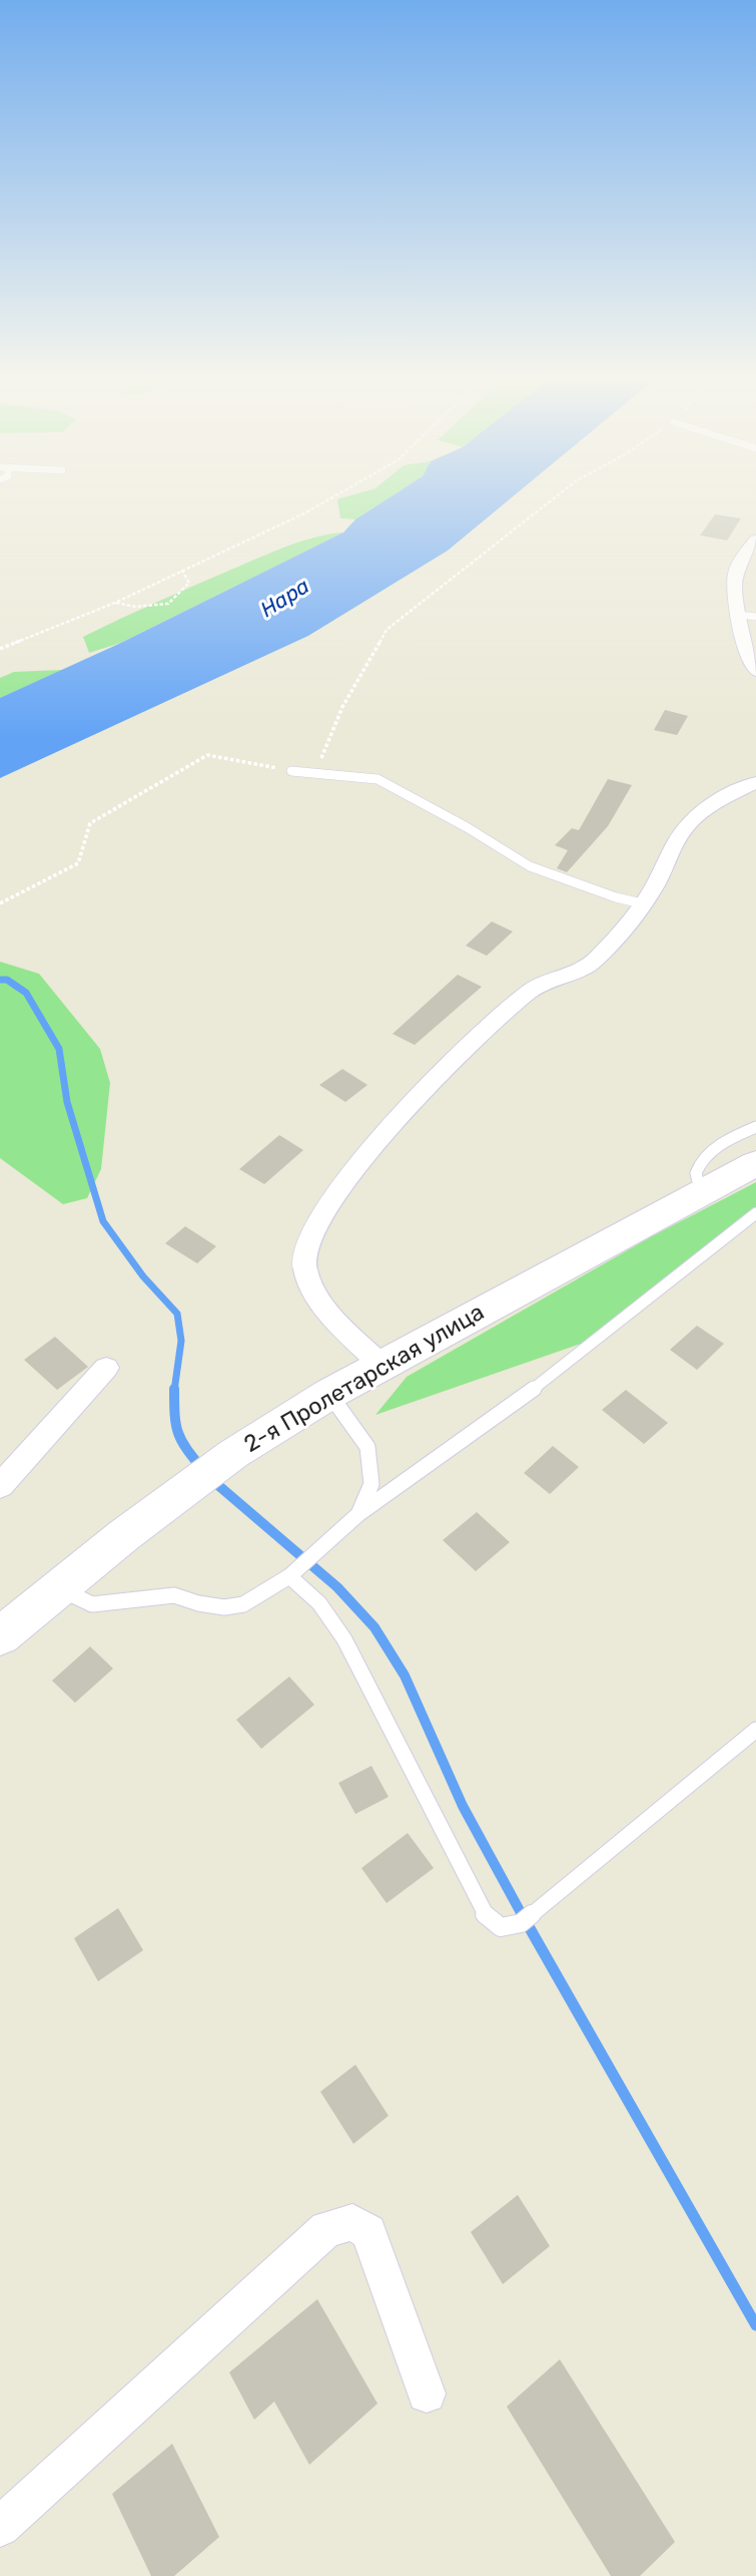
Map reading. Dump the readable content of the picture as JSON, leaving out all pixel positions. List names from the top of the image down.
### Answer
{
  "streets": {
    "main road": ["2-я Пролетарская улица"]
  },
  "water": ["Нара"]
}
